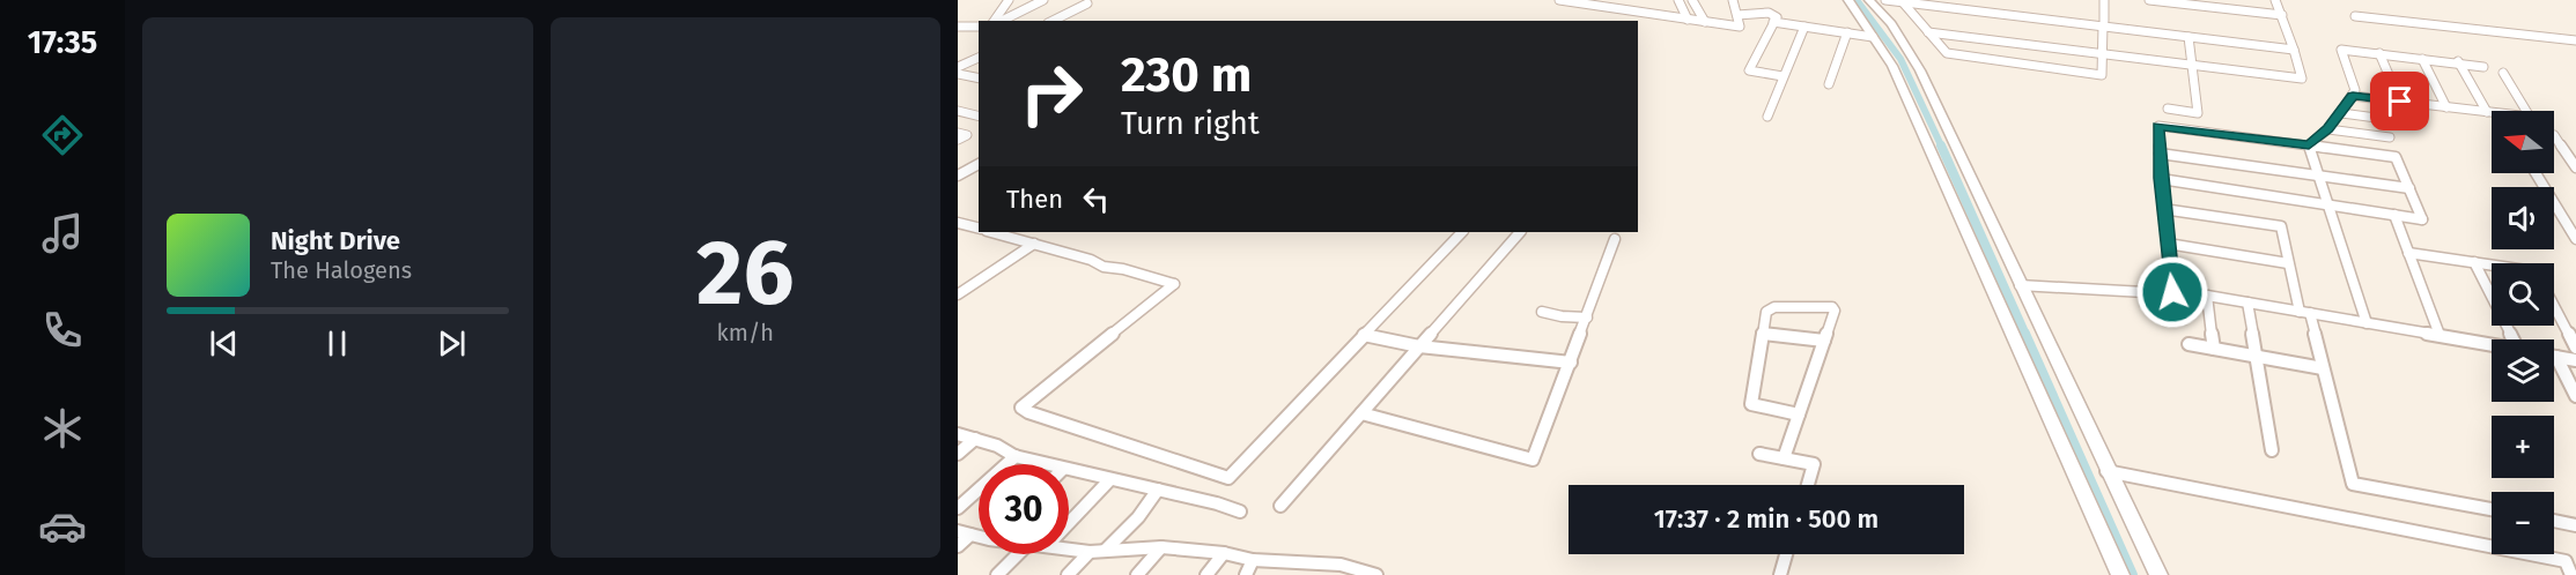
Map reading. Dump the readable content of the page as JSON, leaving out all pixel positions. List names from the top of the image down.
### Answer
{
  "north": "left",
  "page": {
    "tabs": "17:35",
    "tile": ["26", "km/h"],
    "turn": ["230 m", "Turn right"],
    "map_buttons": ["+", "−"],
    "then": "Then",
    "song": ["Night Drive", "The Halogens"],
    "limit": "30",
    "trip": "17:37 · 2 min · 500 m"
  }
}
